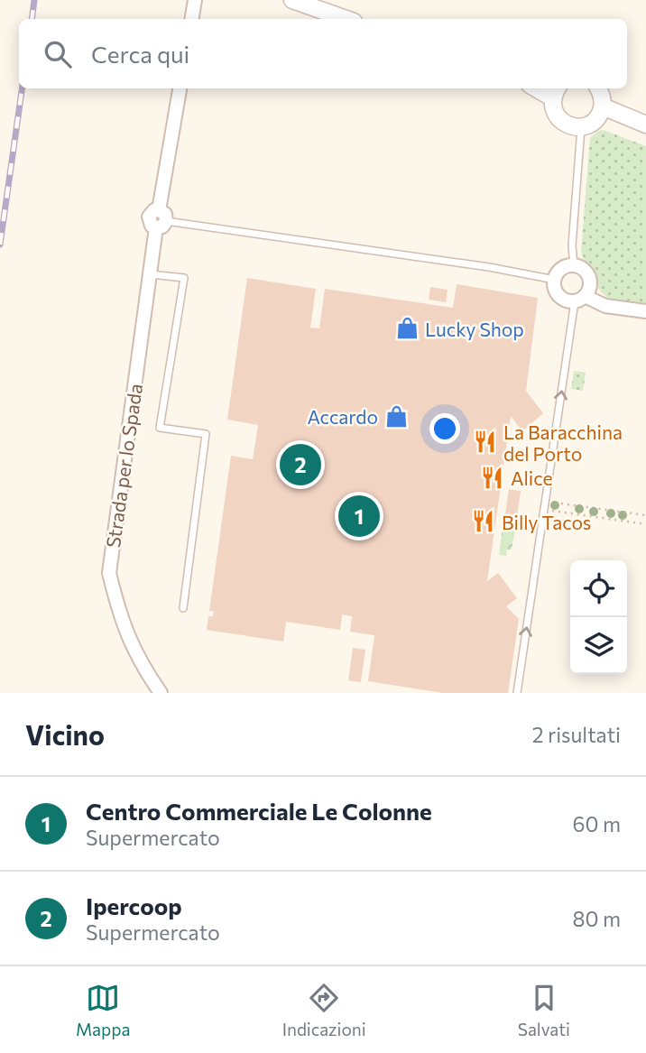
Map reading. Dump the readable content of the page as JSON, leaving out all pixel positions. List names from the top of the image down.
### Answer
{
  "streets": {
    "street": ["Strada per lo Spada"]
  },
  "places": {
    "shop": ["Lucky Shop", "Accardo"],
    "restaurant": ["La Baracchina del Porto", "Alice", "Billy Tacos"]
  },
  "page": {
    "search": "Cerca qui",
    "pins": ["2", "1"],
    "heading": ["Vicino", "2 risultati"],
    "list": [
      {
        "mark": "1",
        "name": "Centro Commerciale Le Colonne",
        "note": "Supermercato",
        "value": "60 m"
      },
      {
        "mark": "2",
        "name": "Ipercoop",
        "note": "Supermercato",
        "value": "80 m"
      }
    ],
    "nav": ["Mappa", "Indicazioni", "Salvati"]
  }
}
